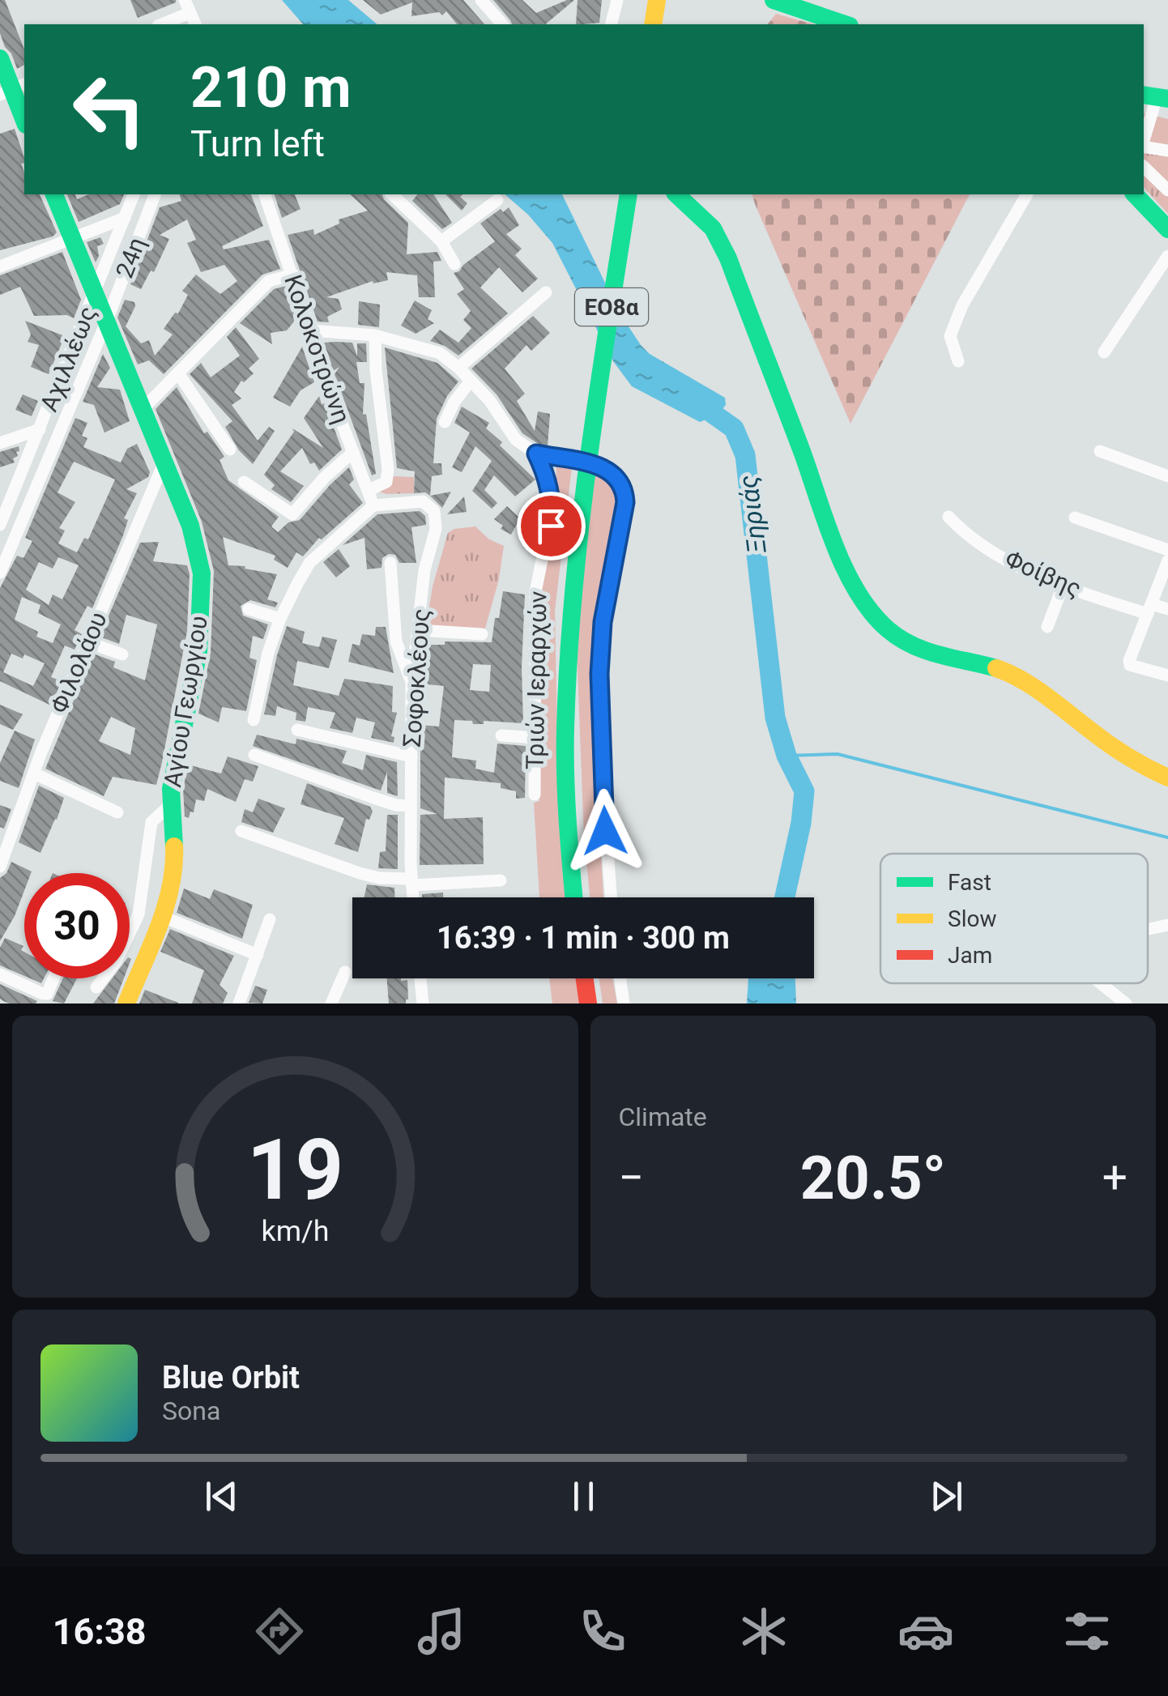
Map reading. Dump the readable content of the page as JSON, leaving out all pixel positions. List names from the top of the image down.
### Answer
{
  "streets": {
    "main road": ["ΕΟ8α", "Αγίου Γεωργίου"],
    "street": [
      "24η",
      "Κολοκοτρώνη",
      "Αχιλλέως",
      "Φοίβης",
      "Φιλολάου",
      "Σοφοκλέους",
      "Τριών Ιεραρχών"
    ]
  },
  "crossings": [
    ["24η", "Αχιλλέως"],
    ["24η", "Αγίου Γεωργίου"],
    ["Κολοκοτρώνη", "Σοφοκλέους"],
    ["Κολοκοτρώνη", "Τριών Ιεραρχών"],
    ["Αχιλλέως", "Αγίου Γεωργίου"],
    ["Φιλολάου", "Αγίου Γεωργίου"]
  ],
  "water": ["Ξηριάς"],
  "legend": ["Fast", "Slow", "Jam"],
  "page": {
    "turn": ["210 m", "Turn left"],
    "limit": "30",
    "trip": "16:39 · 1 min · 300 m",
    "tile": "Climate",
    "heat": ["−", "20.5°", "+"],
    "song": ["Blue Orbit", "Sona"],
    "tabs": "16:38",
    "gauge": ["19", "km/h"]
  }
}
